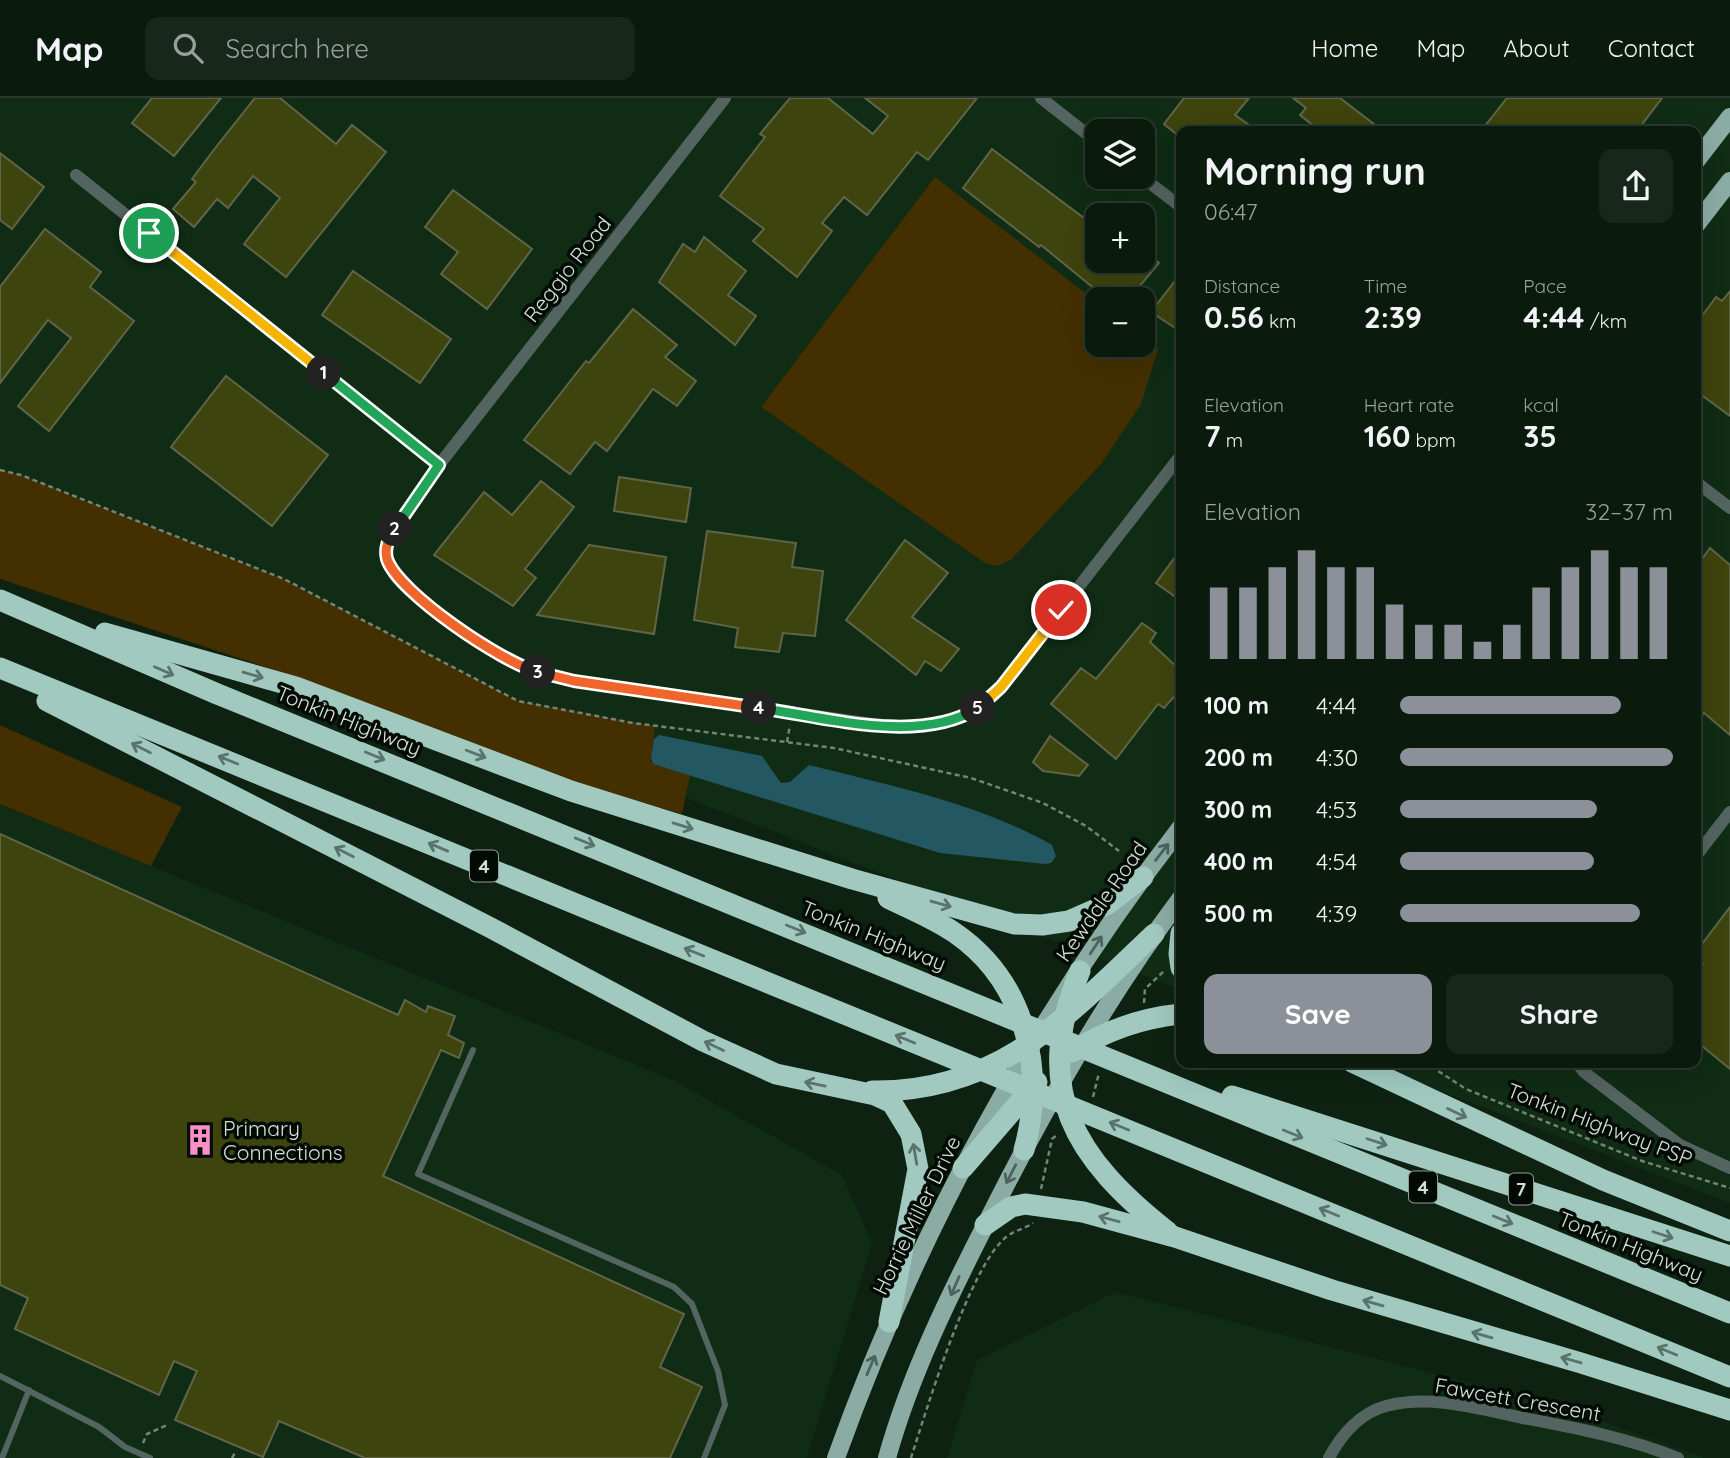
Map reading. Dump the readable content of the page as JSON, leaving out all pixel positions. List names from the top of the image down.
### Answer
{
  "streets": {
    "highway": ["Tonkin Highway", "4", "7"],
    "main road": ["Kewdale Road", "Horrie Miller Drive"],
    "street": ["Reggio Road", "Fawcett Crescent"],
    "path": ["Tonkin Highway PSP"]
  },
  "crossings": [
    ["Tonkin Highway", "7"]
  ],
  "places": {
    "building": ["Primary Connections"]
  },
  "page": {
    "header": "Map",
    "search": "Search here",
    "nav": [
      "Home",
      "Map",
      "About",
      "Contact"
    ],
    "map_buttons": ["+", "−"],
    "heading": ["Morning run", "06:47"],
    "stats": [
      ["Distance", "0.56 km"],
      ["Time", "2:39"],
      ["Pace", "4:44 /km"],
      ["Elevation", "7 m"],
      ["Heart rate", "160 bpm"],
      ["kcal", "35"]
    ],
    "pins": [
      "1",
      "2",
      "3",
      "4",
      "5"
    ],
    "chart": ["Elevation", "32–37 m"],
    "list": [
      {
        "name": "100 m",
        "note": "4:44"
      },
      {
        "name": "200 m",
        "note": "4:30"
      },
      {
        "name": "300 m",
        "note": "4:53"
      },
      {
        "name": "400 m",
        "note": "4:54"
      },
      {
        "name": "500 m",
        "note": "4:39"
      }
    ],
    "buttons": ["Save", "Share"]
  }
}
